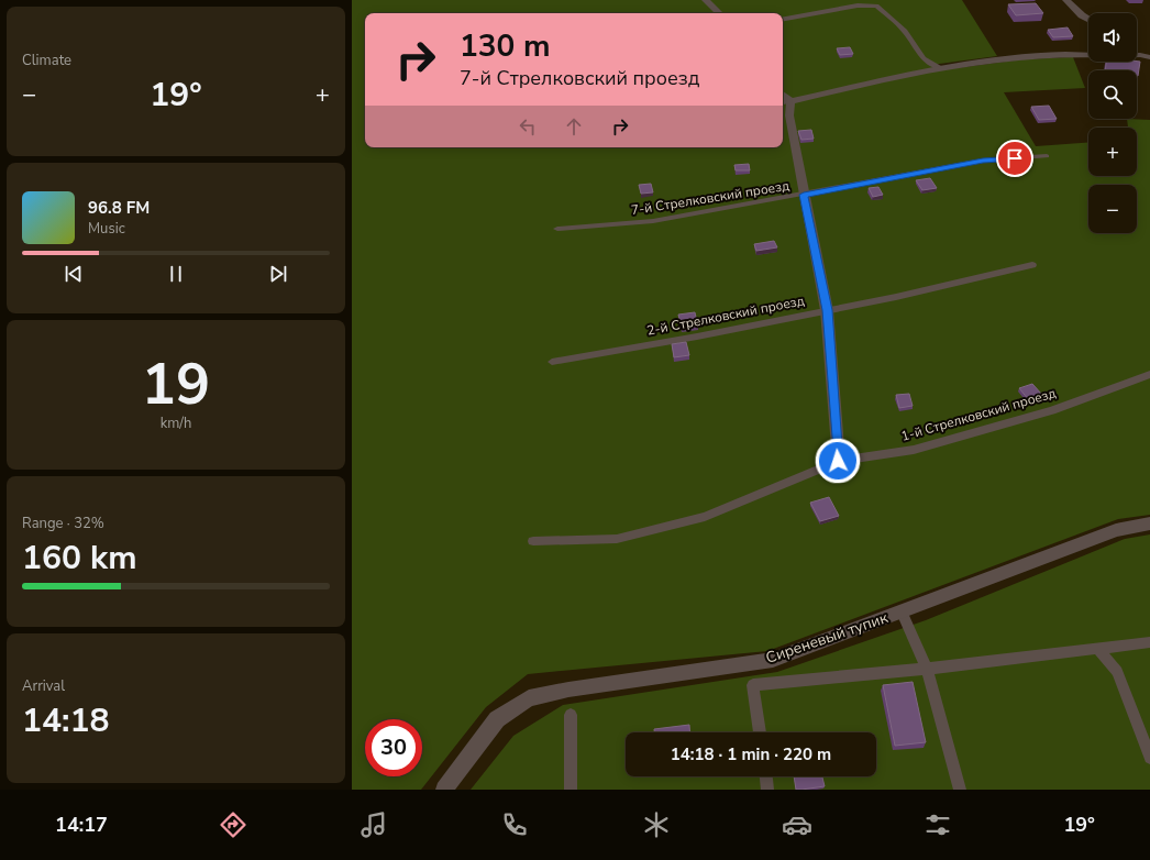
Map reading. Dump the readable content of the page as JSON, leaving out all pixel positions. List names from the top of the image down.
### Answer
{
  "streets": {
    "street": ["Сиреневый тупик"],
    "lane": ["7-й Стрелковский проезд", "2-й Стрелковский проезд", "1-й Стрелковский проезд"]
  },
  "page": {
    "tile": [
      "Climate",
      ["19", "km/h"],
      ["Range · 32%", "160 km"],
      ["Arrival", "14:18"]
    ],
    "map_buttons": ["+", "−"],
    "turn": ["130 m", "7-й Стрелковский проезд"],
    "heat": ["−", "19°", "+"],
    "song": ["96.8 FM", "Music"],
    "limit": "30",
    "trip": "14:18 · 1 min · 220 m",
    "tabs": ["14:17", "19°"]
  }
}
